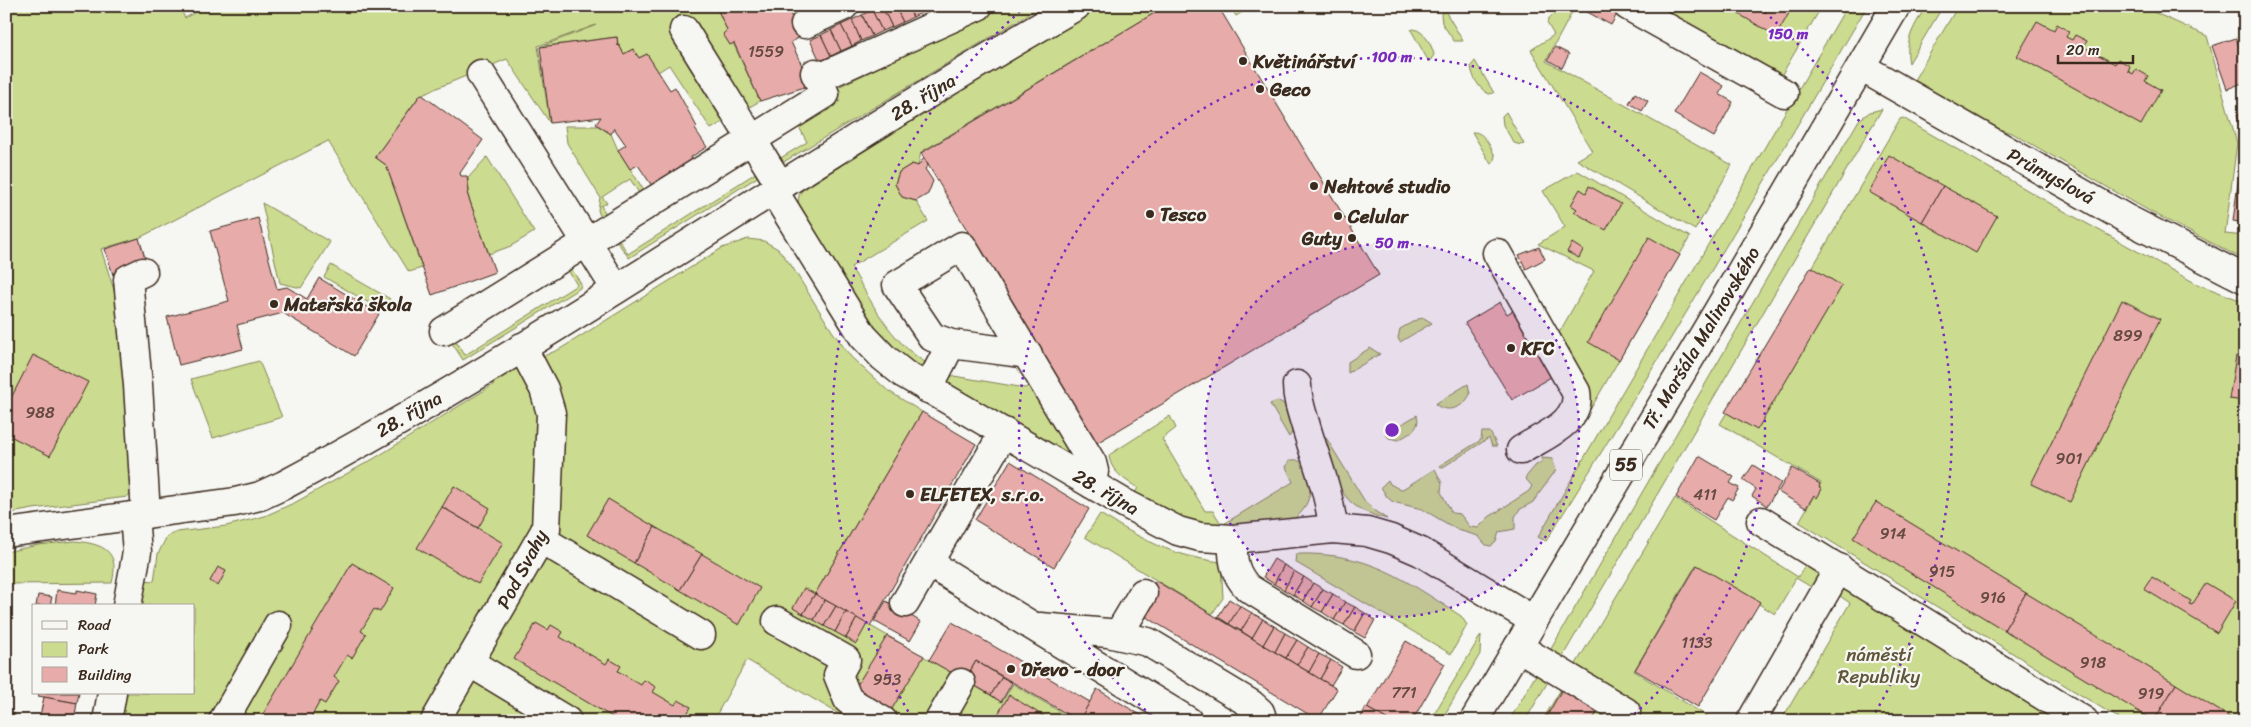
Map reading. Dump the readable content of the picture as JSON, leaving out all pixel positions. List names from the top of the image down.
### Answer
{
  "streets": {
    "street": [
      "28. října",
      "Průmyslová",
      "Tř. Maršála Malinovského",
      "55",
      "Pod Svahy"
    ]
  },
  "crossings": [
    ["28. října", "Tř. Maršála Malinovského"],
    ["28. října", "Pod Svahy"],
    ["Průmyslová", "Tř. Maršála Malinovského"]
  ],
  "parks": ["náměstí Republiky"],
  "places": [
    "Květinářství",
    "Geco",
    "Nehtové studio",
    "Tesco",
    "Celular",
    "Guty",
    "Mateřská škola",
    "KFC",
    "ELFETEX, s.r.o.",
    "Dřevo - door"
  ],
  "house_numbers": [
    "1559",
    "899",
    "988",
    "901",
    "411",
    "914",
    "915",
    "916",
    "1133",
    "918",
    "953",
    "771",
    "919"
  ],
  "legend": ["Road", "Park", "Building"],
  "scale_bar": "20 m",
  "rings": ["150 m", "100 m", "50 m"]
}
